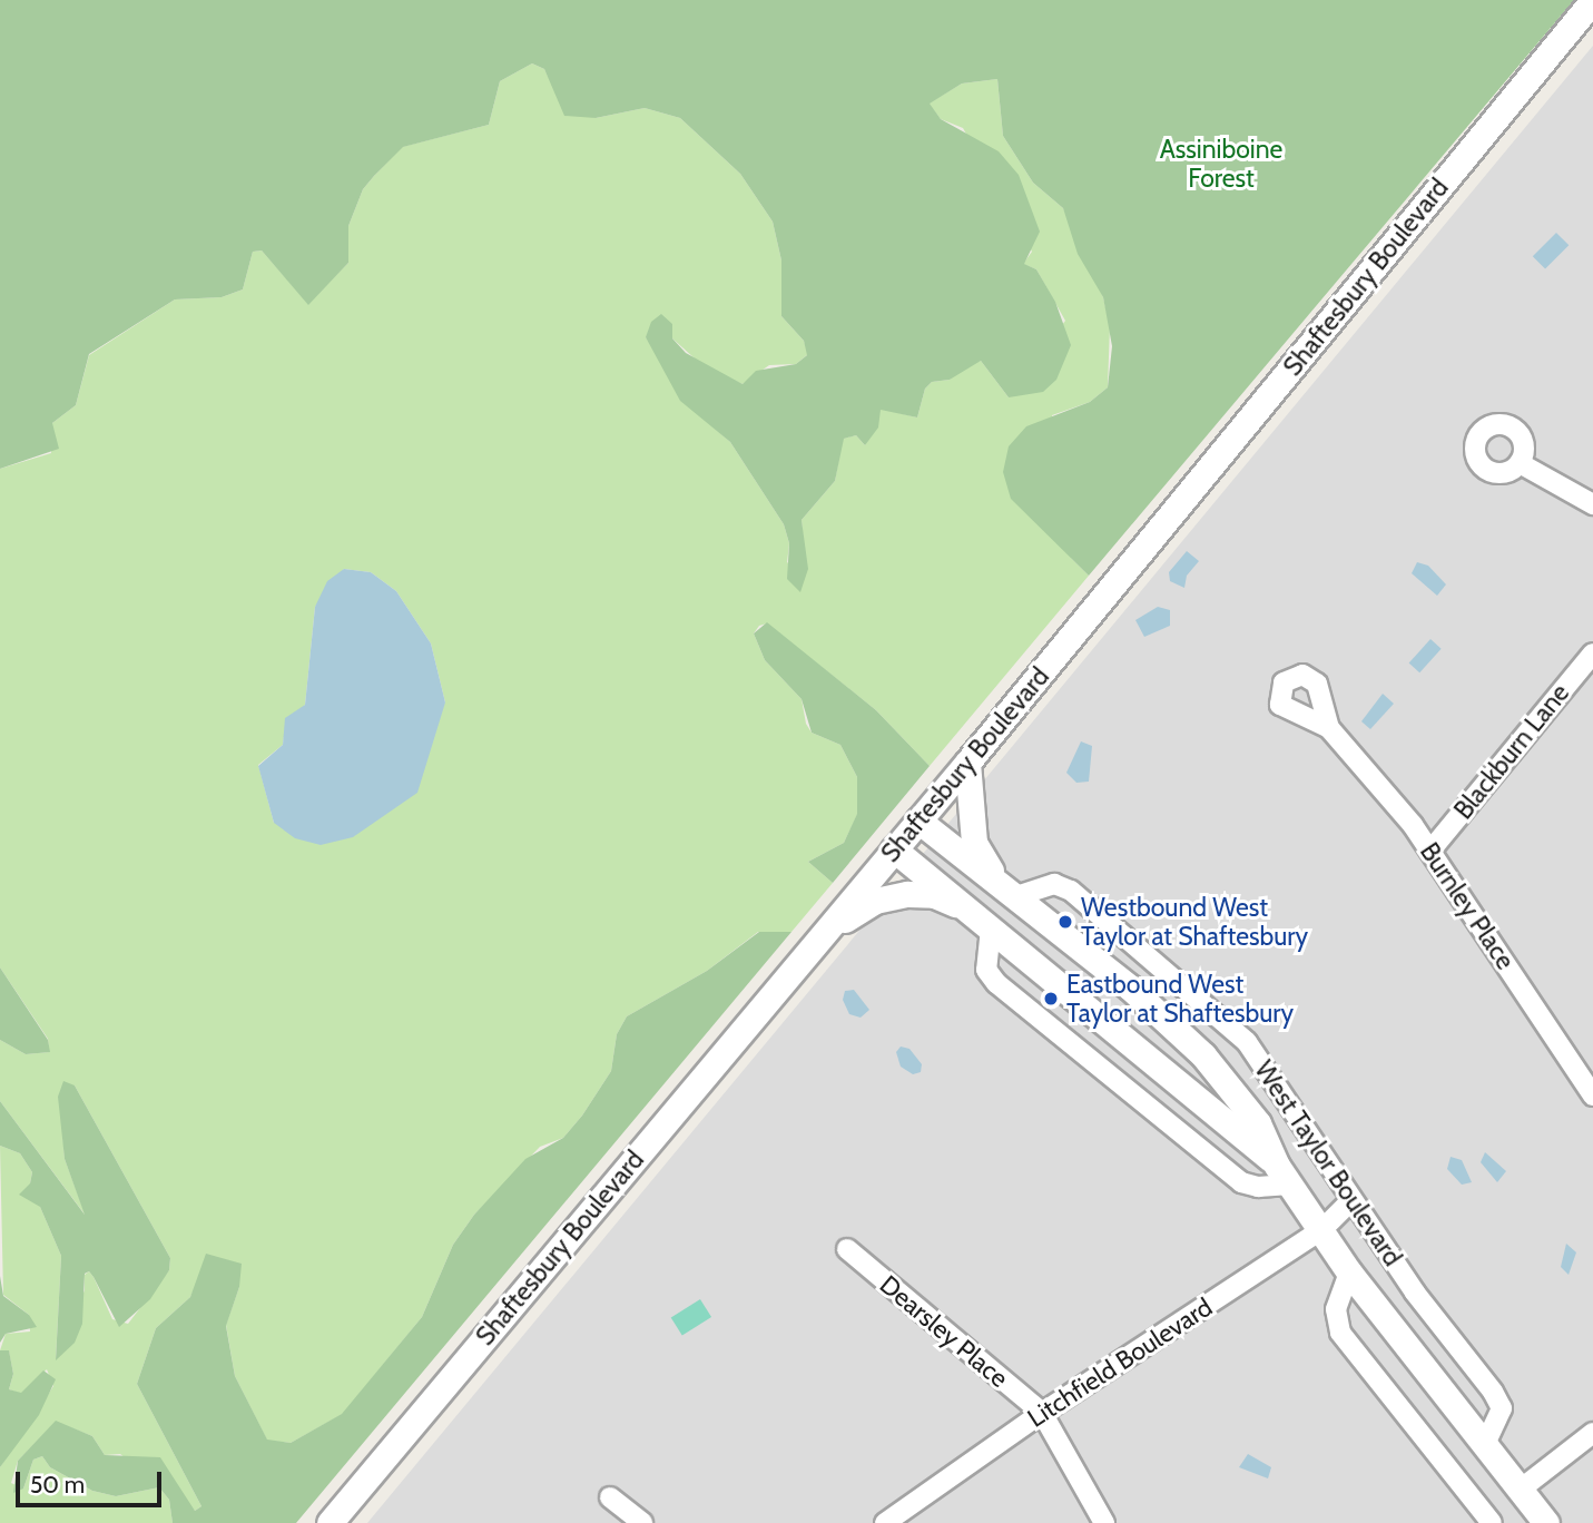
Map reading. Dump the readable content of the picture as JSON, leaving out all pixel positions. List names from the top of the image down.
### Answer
{
  "streets": {
    "street": [
      "Shaftesbury Boulevard",
      "Blackburn Lane",
      "Burnley Place",
      "West Taylor Boulevard",
      "Dearsley Place",
      "Litchfield Boulevard"
    ]
  },
  "crossings": [
    ["Shaftesbury Boulevard", "West Taylor Boulevard"],
    ["Blackburn Lane", "Burnley Place"],
    ["West Taylor Boulevard", "Litchfield Boulevard"],
    ["Dearsley Place", "Litchfield Boulevard"]
  ],
  "parks": ["Assiniboine Forest"],
  "places": ["Westbound West Taylor at Shaftesbury", "Eastbound West Taylor at Shaftesbury"],
  "scale_bar": "50 m"
}
